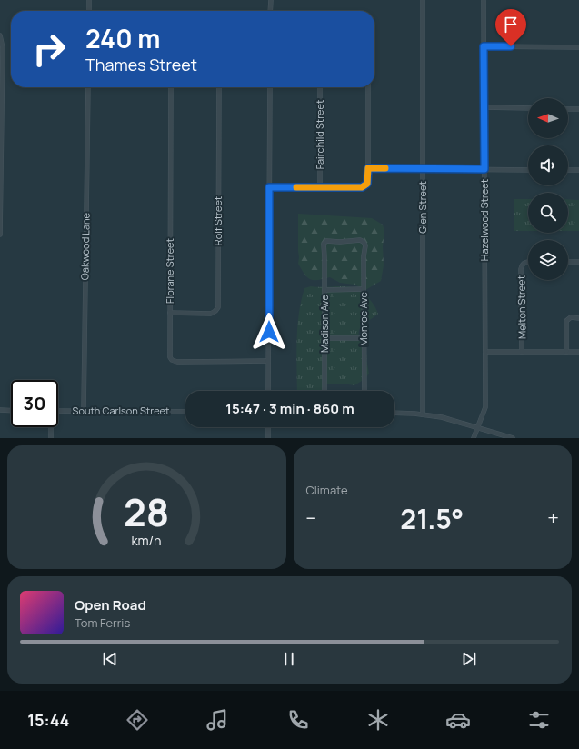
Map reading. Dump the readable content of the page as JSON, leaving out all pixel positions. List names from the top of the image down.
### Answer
{
  "streets": {
    "street": [
      "Fairchild Street",
      "Glen Street",
      "Hazelwood Street",
      "Rolf Street",
      "Oakwood Lane",
      "Florane Street",
      "Melton Street",
      "Monroe Ave",
      "Madison Ave",
      "South Carlson Street"
    ]
  },
  "crossings": [
    ["Rolf Street", "Florane Street"],
    ["Oakwood Lane", "South Carlson Street"],
    ["Monroe Ave", "Madison Ave"]
  ],
  "north": "left",
  "page": {
    "turn": ["240 m", "Thames Street"],
    "limit": "30",
    "trip": "15:47 · 3 min · 860 m",
    "tile": "Climate",
    "heat": ["−", "21.5°", "+"],
    "song": ["Open Road", "Tom Ferris"],
    "tabs": "15:44",
    "gauge": ["28", "km/h"]
  }
}
